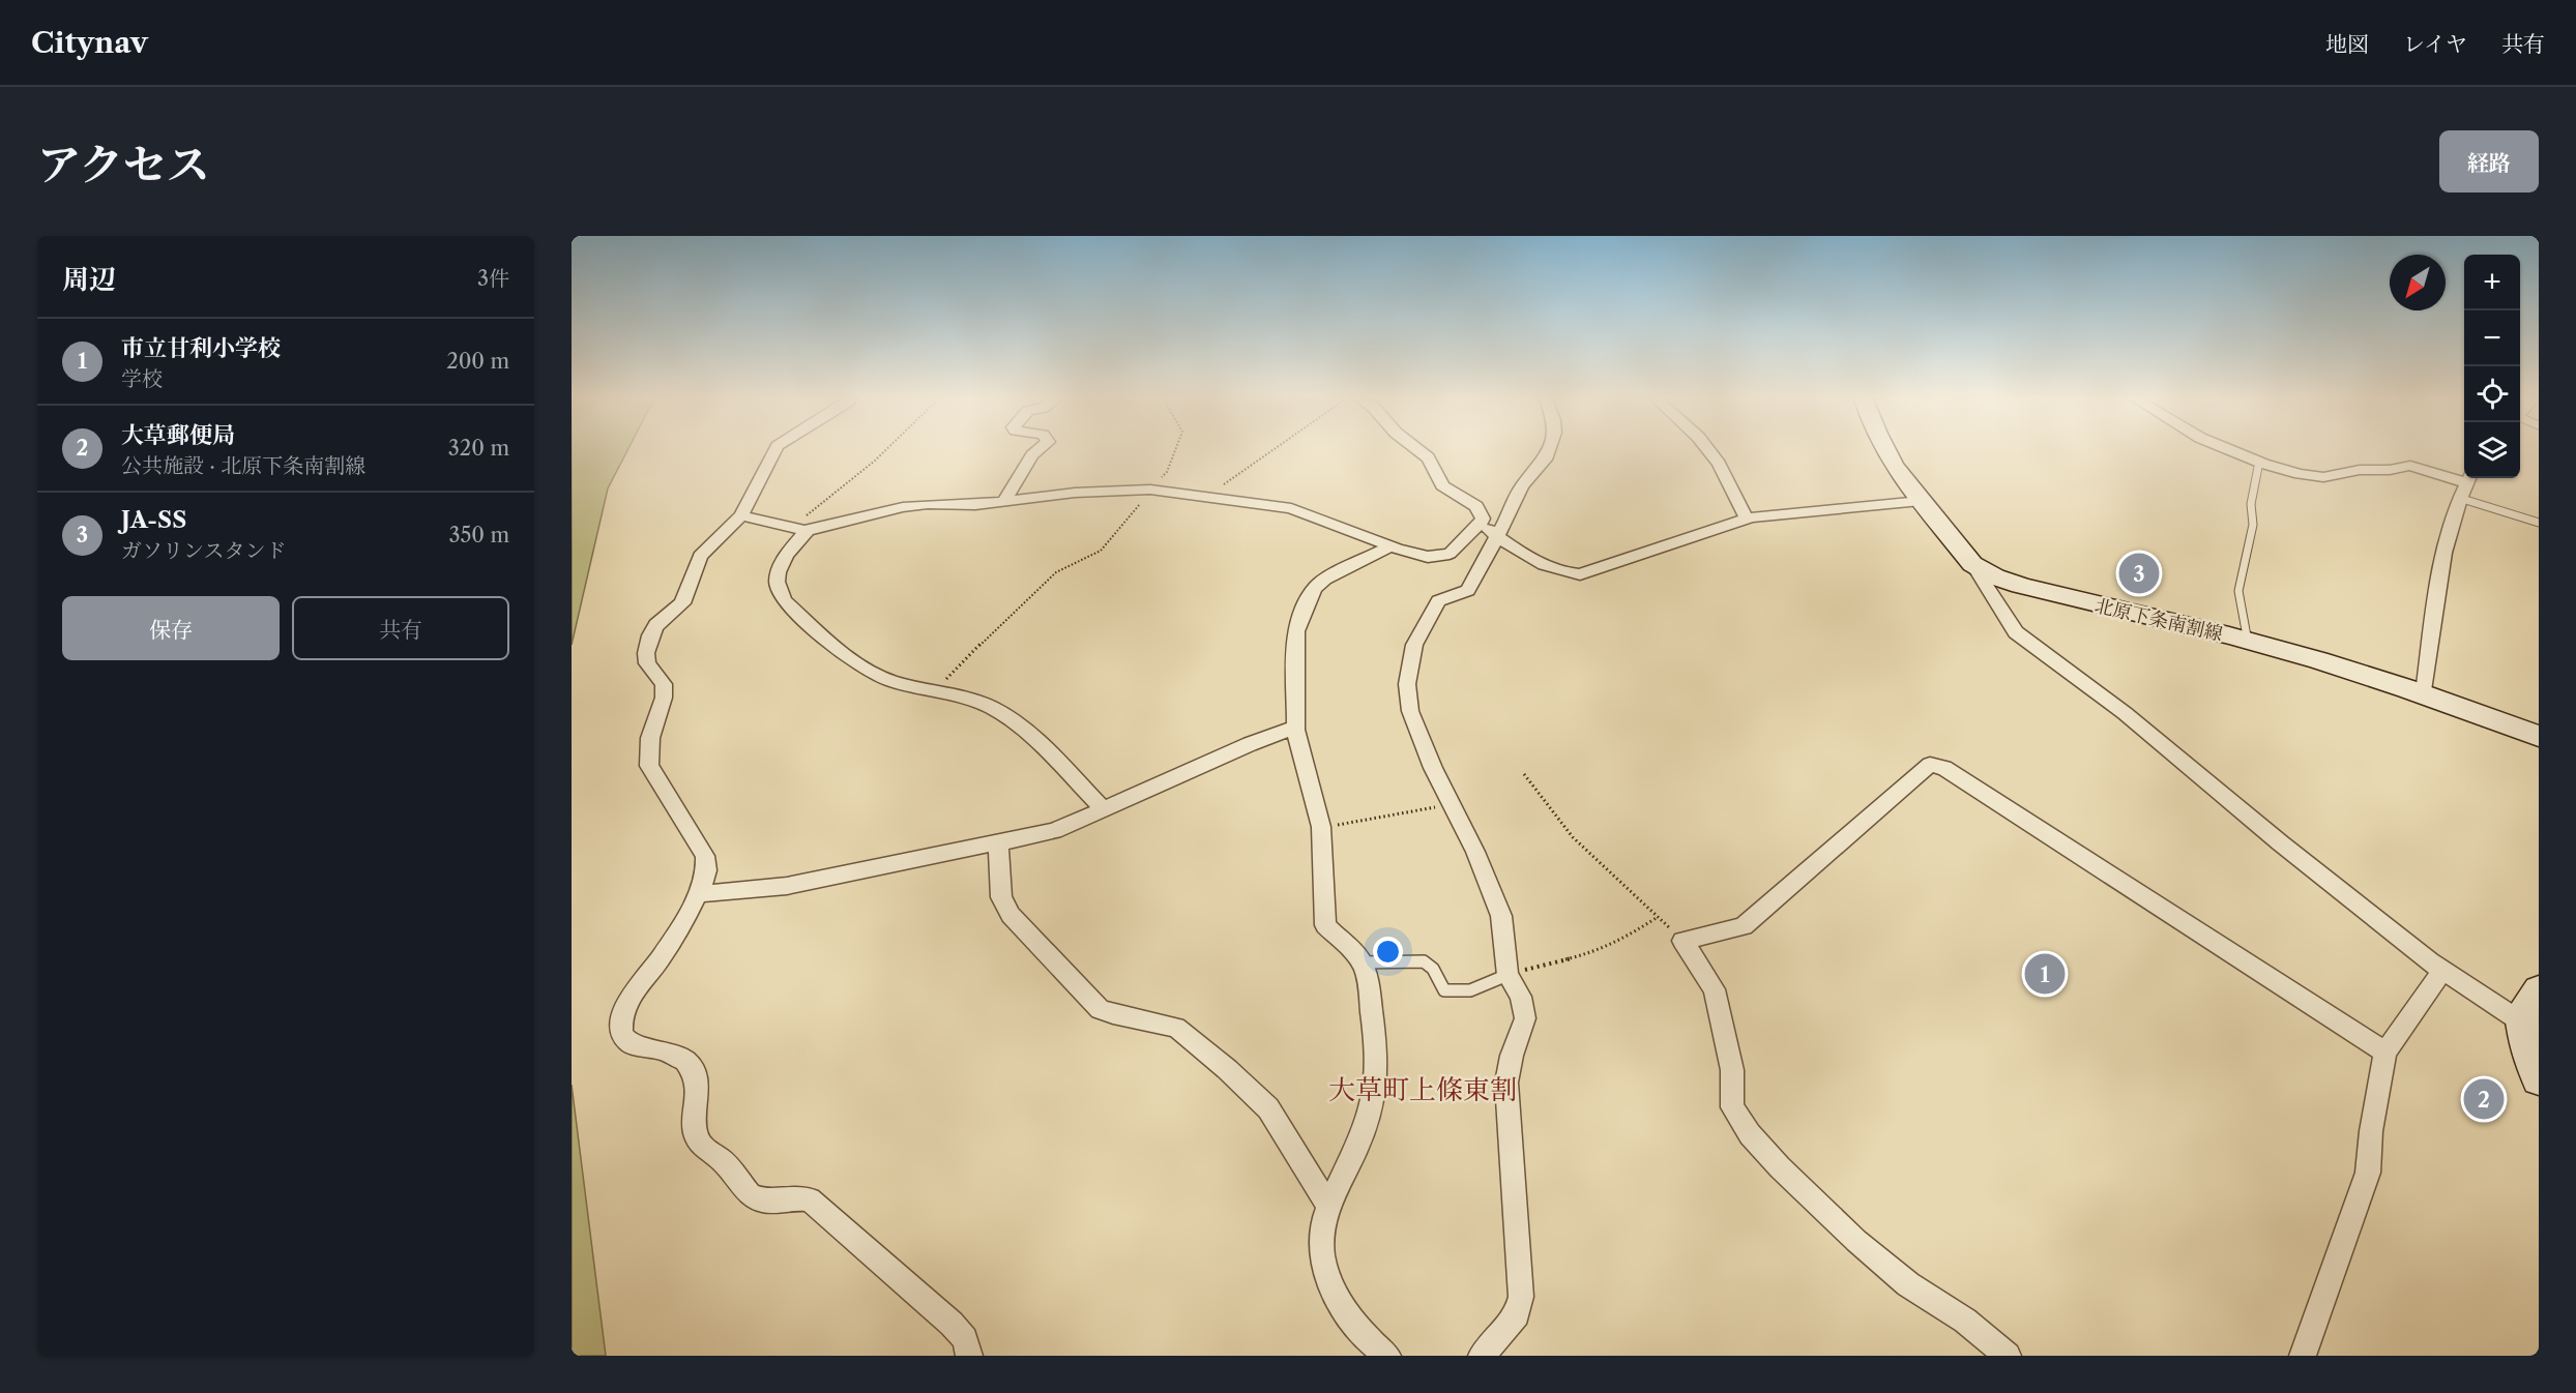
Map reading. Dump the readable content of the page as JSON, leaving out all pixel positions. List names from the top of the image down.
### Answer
{
  "streets": {
    "main road": ["北原下条南割線"]
  },
  "districts": ["大草町上條東割"],
  "north": "bottom left",
  "page": {
    "header": "Citynav",
    "nav": ["地図", "レイヤ", "共有"],
    "title": "アクセス",
    "buttons": [
      "経路",
      ["保存", "共有"]
    ],
    "heading": ["周辺", "3件"],
    "map_buttons": ["+", "−"],
    "list": [
      {
        "mark": "1",
        "name": "市立甘利小学校",
        "note": "学校",
        "value": "200 m"
      },
      {
        "mark": "2",
        "name": "大草郵便局",
        "note": "公共施設 · 北原下条南割線",
        "value": "320 m"
      },
      {
        "mark": "3",
        "name": "JA-SS",
        "note": "ガソリンスタンド",
        "value": "350 m"
      }
    ],
    "pins": ["3", "1", "2"]
  }
}
